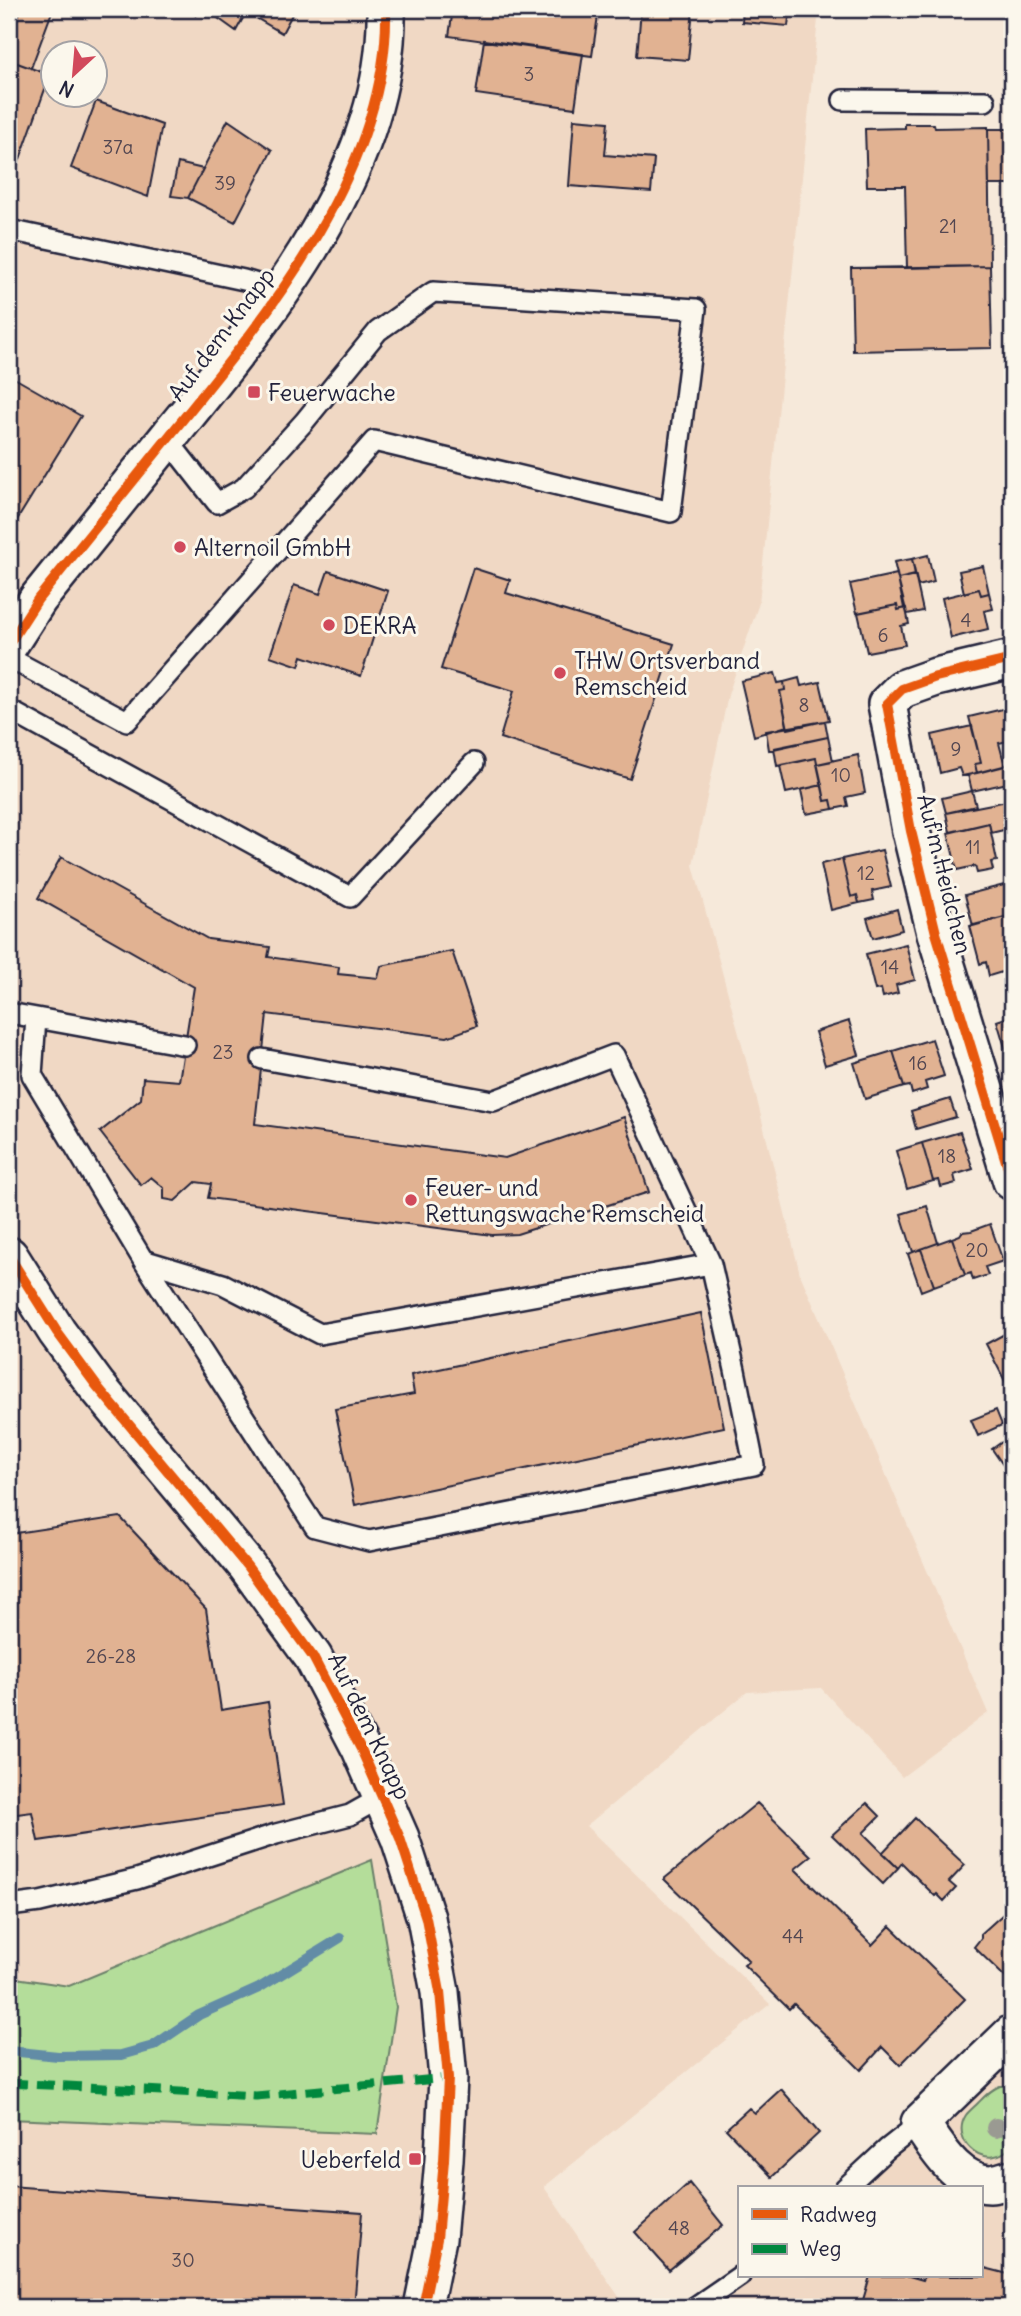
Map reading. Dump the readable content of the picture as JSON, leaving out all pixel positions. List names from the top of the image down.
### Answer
{
  "streets": {
    "street": ["Auf dem Knapp", "Auf'm Heidchen"]
  },
  "places": {
    "transit": ["Feuerwache", "Ueberfeld"],
    "other": [
      "Alternoil GmbH",
      "DEKRA",
      "THW Ortsverband Remscheid",
      "Feuer- und Rettungswache Remscheid"
    ]
  },
  "house_numbers": [
    "3",
    "37a",
    "39",
    "21",
    "4",
    "6",
    "8",
    "9",
    "10",
    "11",
    "12",
    "14",
    "23",
    "16",
    "18",
    "20",
    "26-28",
    "44",
    "48",
    "30"
  ],
  "legend": ["Radweg", "Weg"],
  "north": "bottom left"
}
